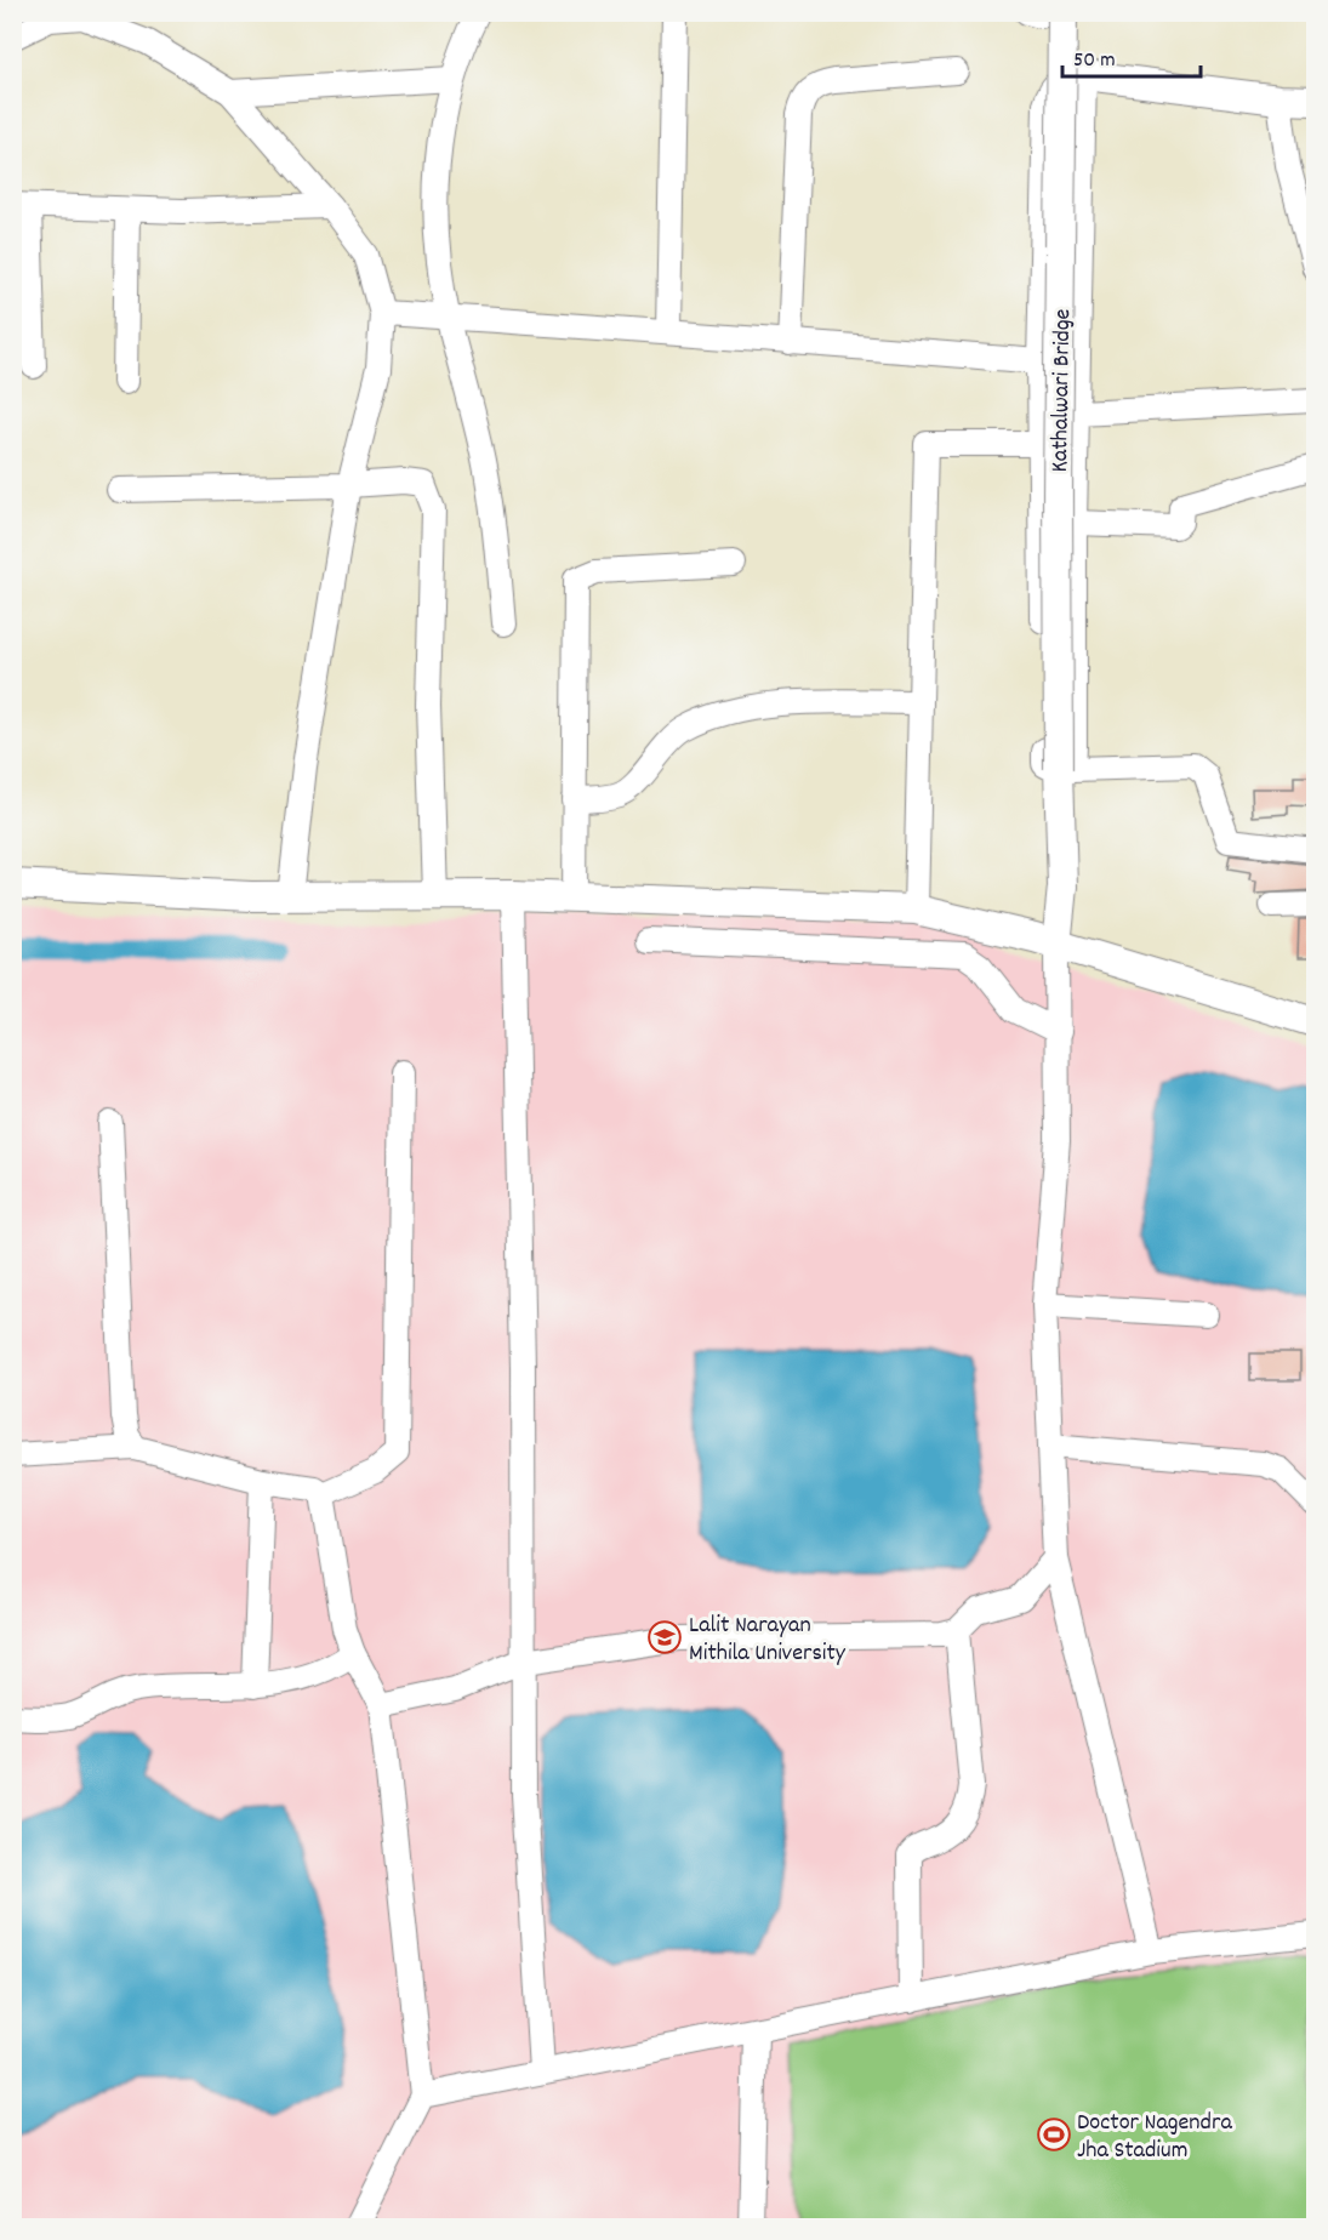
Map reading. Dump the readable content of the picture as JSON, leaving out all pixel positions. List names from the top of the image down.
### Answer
{
  "streets": {
    "main road": ["Kathalwari Bridge"]
  },
  "places": {
    "school or university": ["Lalit Narayan Mithila University"],
    "sports": ["Doctor Nagendra Jha Stadium"]
  },
  "scale_bar": "50 m"
}
